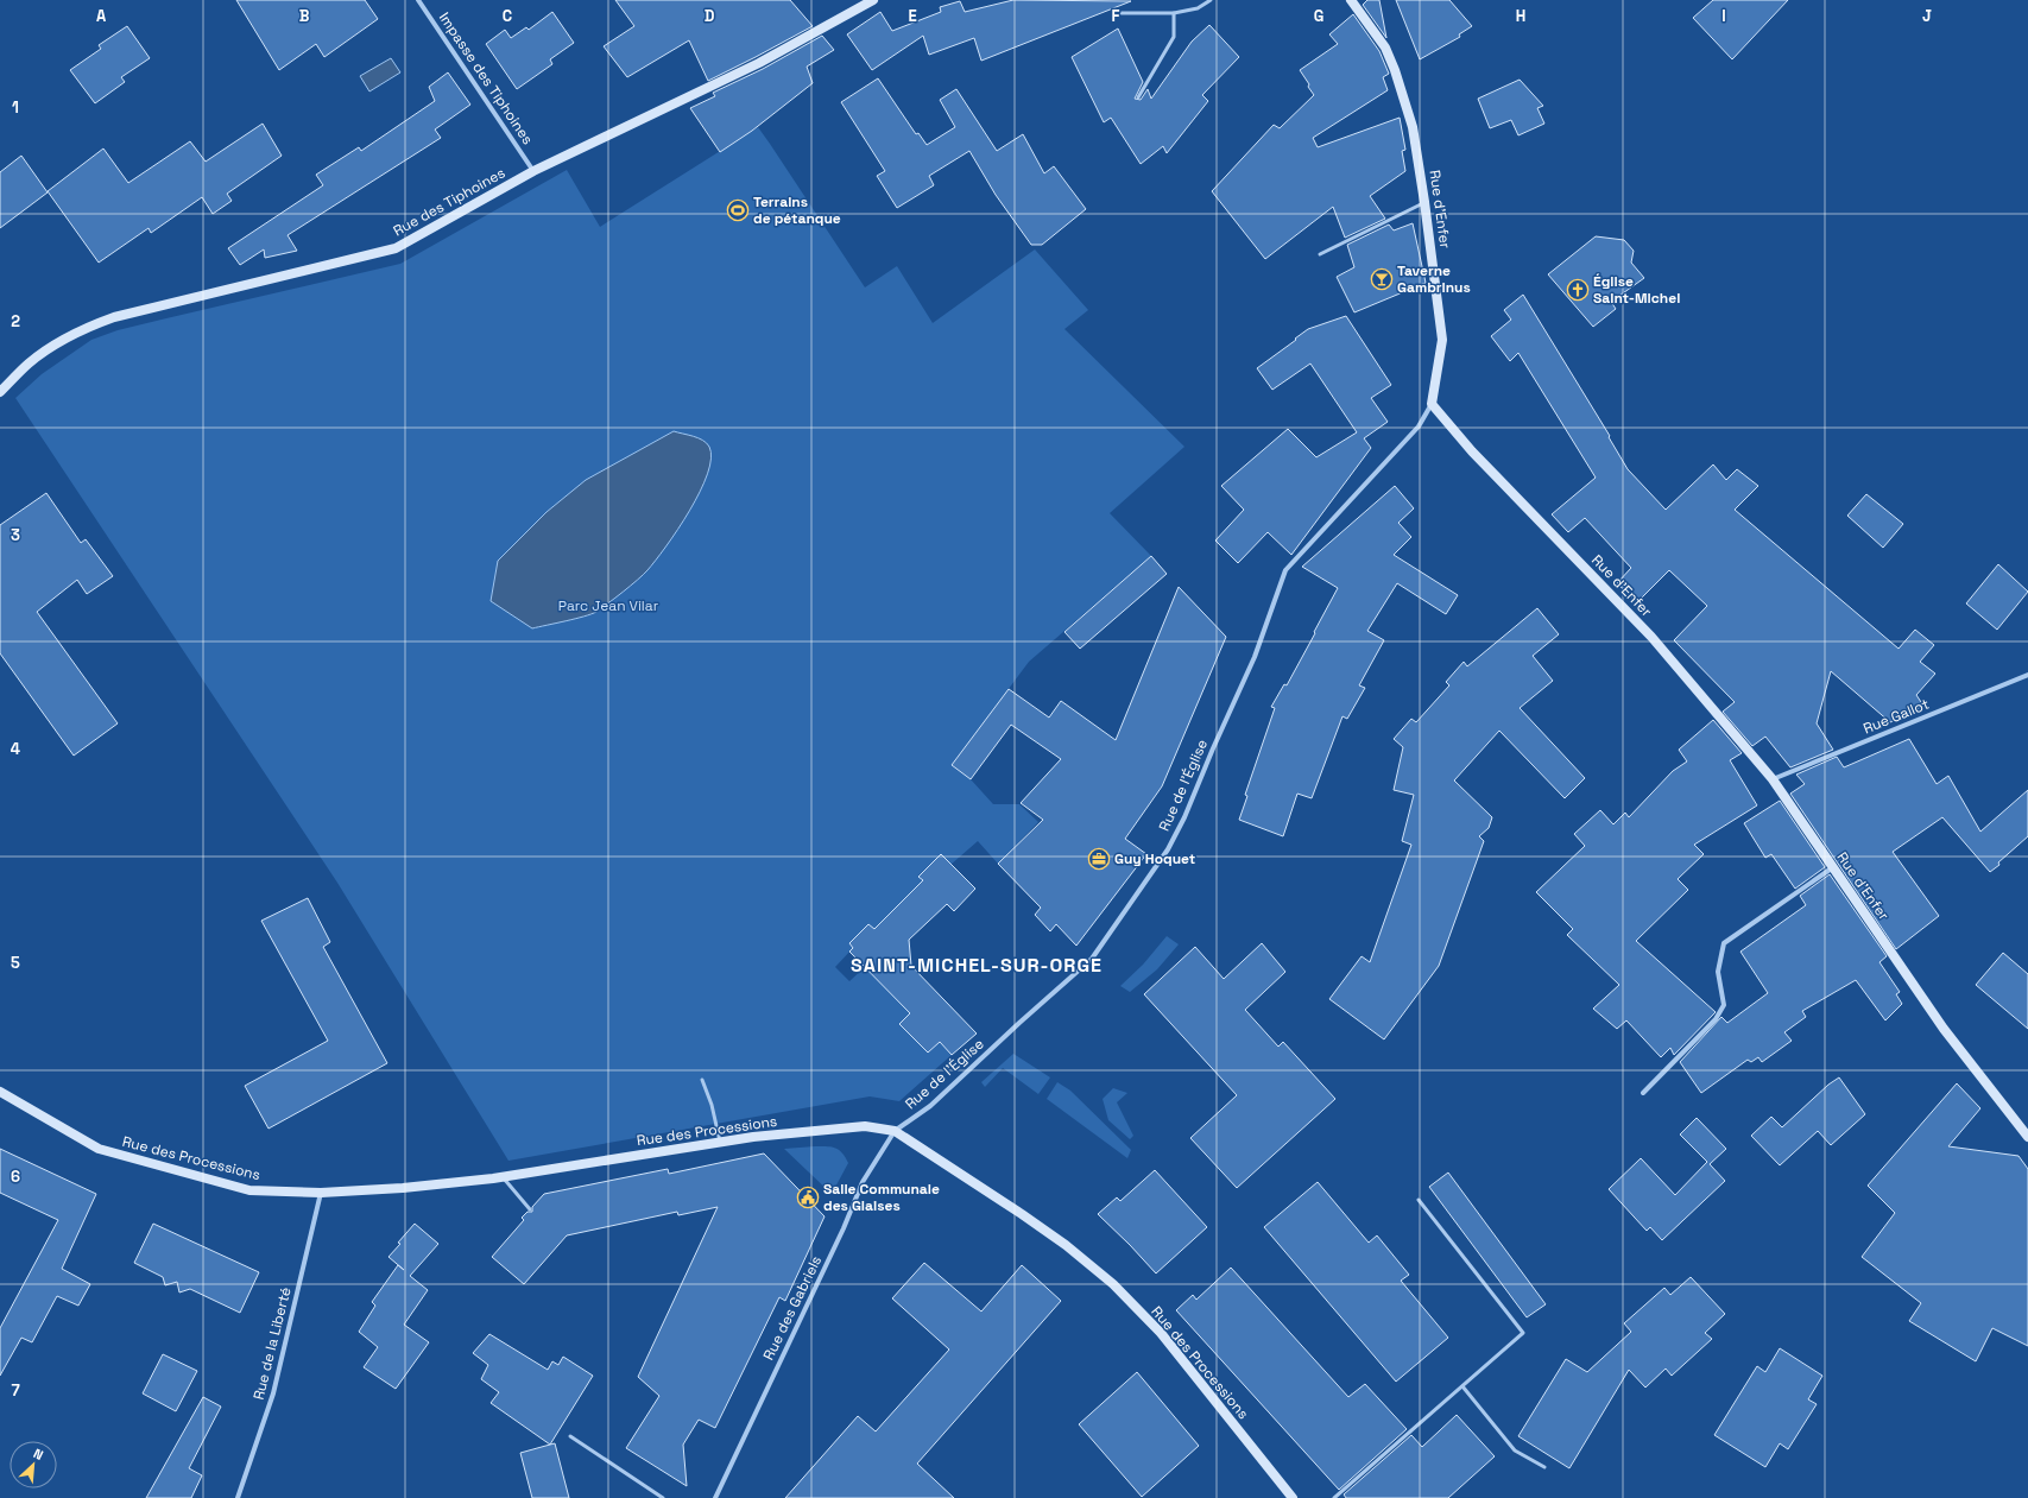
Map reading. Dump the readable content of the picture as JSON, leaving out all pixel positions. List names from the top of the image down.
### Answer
{
  "streets": {
    "street": [
      "Impasse des Tiphoines",
      "Rue des Tiphoines",
      "Rue d'Enfer",
      "Rue Gallot",
      "Rue de l'Église",
      "Rue des Processions",
      "Rue des Gabriels",
      "Rue de la Liberté"
    ]
  },
  "crossings": [
    ["Impasse des Tiphoines", "Rue des Tiphoines"],
    ["Rue d'Enfer", "Rue Gallot"],
    ["Rue d'Enfer", "Rue de l'Église"],
    ["Rue de l'Église", "Rue des Processions"],
    ["Rue de l'Église", "Rue des Gabriels"],
    ["Rue des Processions", "Rue des Gabriels"],
    ["Rue des Processions", "Rue de la Liberté"]
  ],
  "districts": ["SAINT-MICHEL-SUR-ORGE"],
  "parks": ["Parc Jean Vilar"],
  "places": {
    "sports": ["Terrains de pétanque"],
    "bar": ["Taverne Gambrinus"],
    "church": ["Église Saint-Michel"],
    "office": ["Guy Hoquet"],
    "public building": ["Salle Communale des Glaises"]
  },
  "north": "top right",
  "grid": {
    "columns": [
      "A",
      "B",
      "C",
      "D",
      "E",
      "F",
      "G",
      "H",
      "I",
      "J"
    ],
    "rows": [
      "1",
      "2",
      "3",
      "4",
      "5",
      "6",
      "7"
    ]
  }
}
